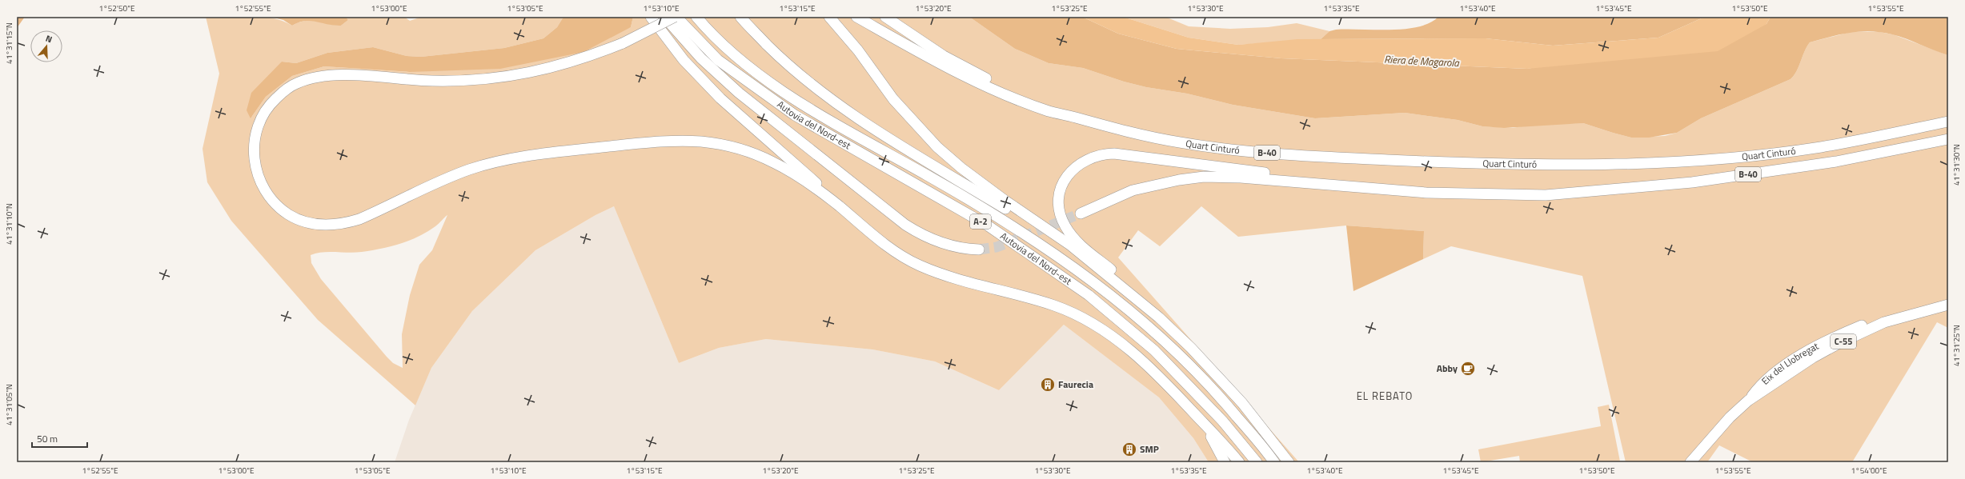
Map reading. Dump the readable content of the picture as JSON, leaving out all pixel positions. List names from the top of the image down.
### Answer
{
  "streets": {
    "highway": [
      "Autovia del Nord-est",
      "Quart Cinturó",
      "B-40",
      "A-2",
      "C-55",
      "Eix del Llobregat"
    ]
  },
  "districts": ["EL REBATO"],
  "water": ["Riera de Magarola"],
  "places": {
    "cafe": ["Abby"],
    "building": ["Faurecia", "SMP"]
  },
  "scale_bar": "50 m",
  "north": "top",
  "coordinates": [
    "1°52'50\"E",
    "1°52'55\"E",
    "1°53'00\"E",
    "1°53'05\"E",
    "1°53'10\"E",
    "1°53'15\"E",
    "1°53'20\"E",
    "1°53'25\"E",
    "1°53'30\"E",
    "1°53'35\"E",
    "1°53'40\"E",
    "1°53'45\"E",
    "1°53'50\"E",
    "1°53'55\"E",
    "41°31'15\"N",
    "41°31'30\"N",
    "41°31'10\"N",
    "41°31'25\"N",
    "41°31'05\"N",
    "1°54'00\"E"
  ]
}
